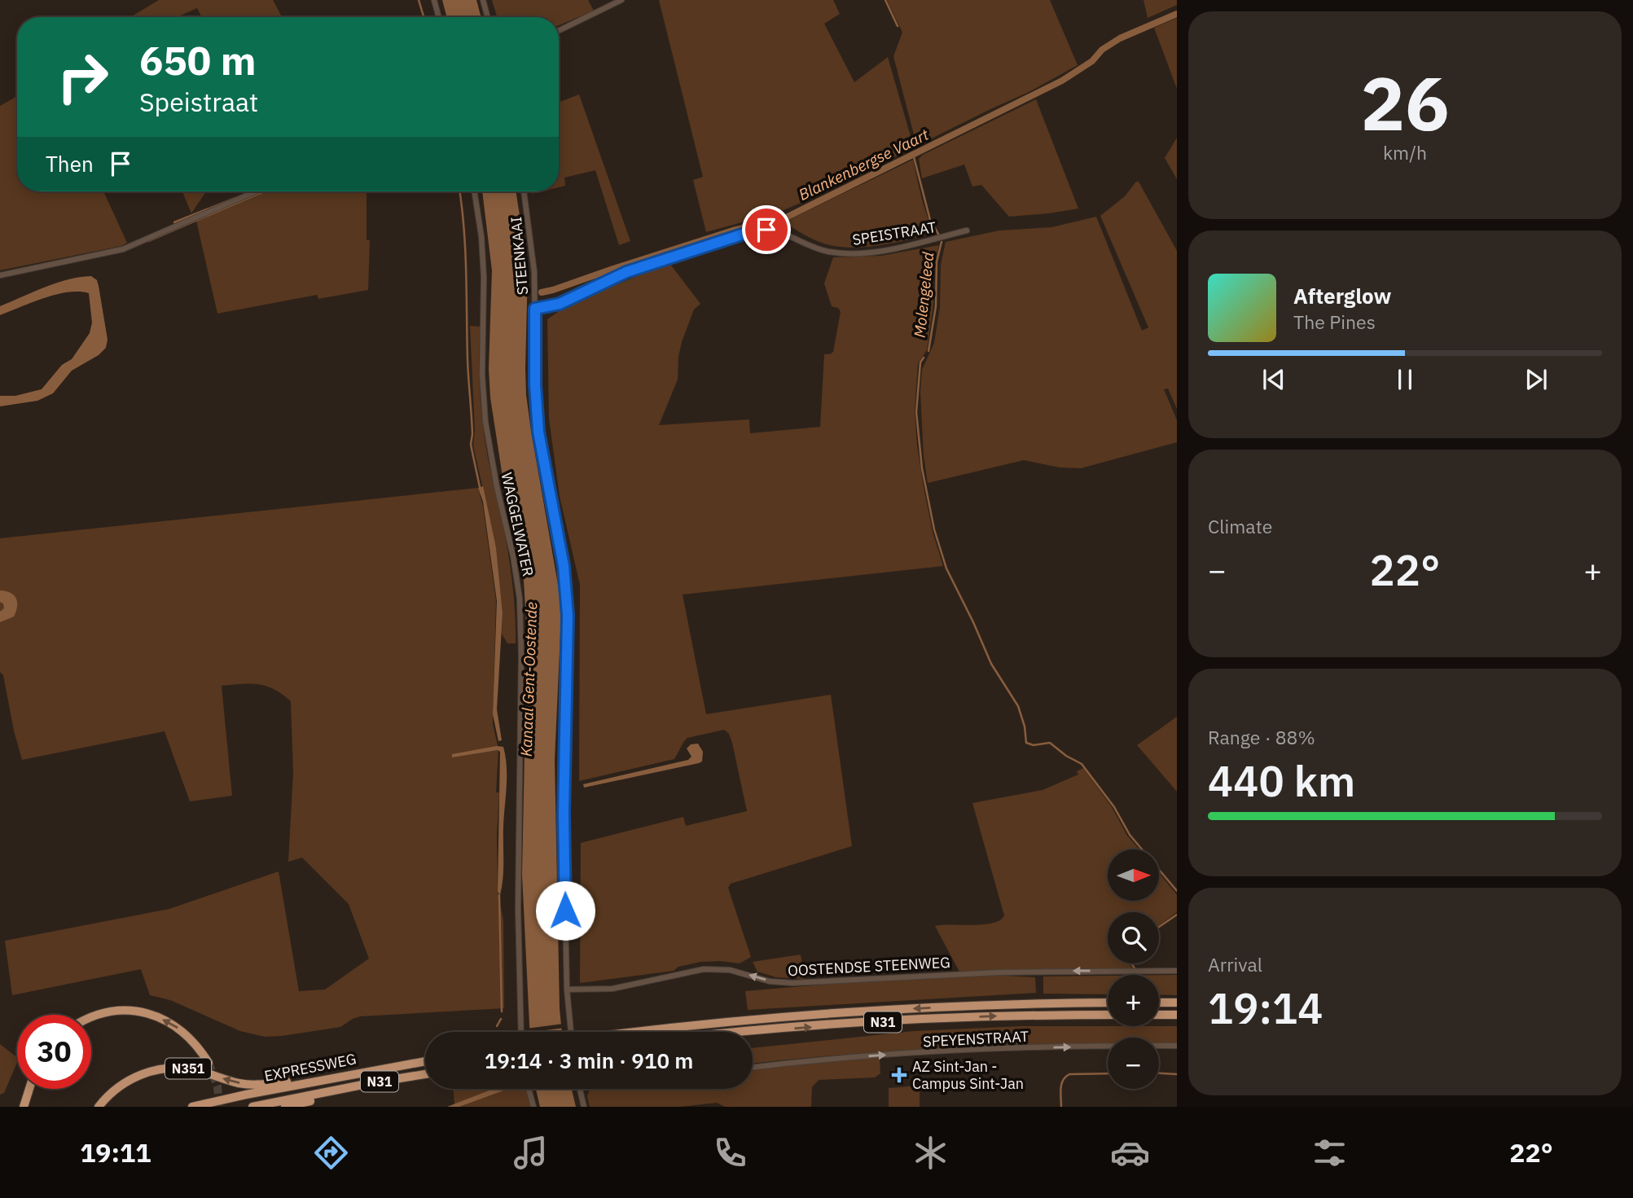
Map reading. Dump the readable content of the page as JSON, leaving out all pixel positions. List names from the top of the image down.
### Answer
{
  "streets": {
    "highway": ["N31", "EXPRESSWEG", "N351"],
    "street": [
      "SPEISTRAAT",
      "STEENKAAI",
      "WAGGELWATER",
      "OOSTENDSE STEENWEG",
      "SPEYENSTRAAT"
    ]
  },
  "crossings": [
    ["SPEISTRAAT", "STEENKAAI"],
    ["STEENKAAI", "OOSTENDSE STEENWEG"],
    ["EXPRESSWEG", "N351"]
  ],
  "one_way": ["OOSTENDSE STEENWEG", "SPEYENSTRAAT"],
  "water": ["Blankenbergse Vaart", "Molengeleed", "Kanaal Gent-Oostende"],
  "places": {
    "health": ["AZ Sint-Jan - Campus Sint-Jan"]
  },
  "north": "right",
  "page": {
    "tile": [
      ["26", "km/h"],
      "Climate",
      ["Range · 88%", "440 km"],
      ["Arrival", "19:14"]
    ],
    "turn": ["650 m", "Speistraat"],
    "then": "Then",
    "song": ["Afterglow", "The Pines"],
    "heat": ["−", "22°", "+"],
    "map_buttons": ["+", "−"],
    "limit": "30",
    "trip": "19:14 · 3 min · 910 m",
    "tabs": ["19:11", "22°"]
  }
}
